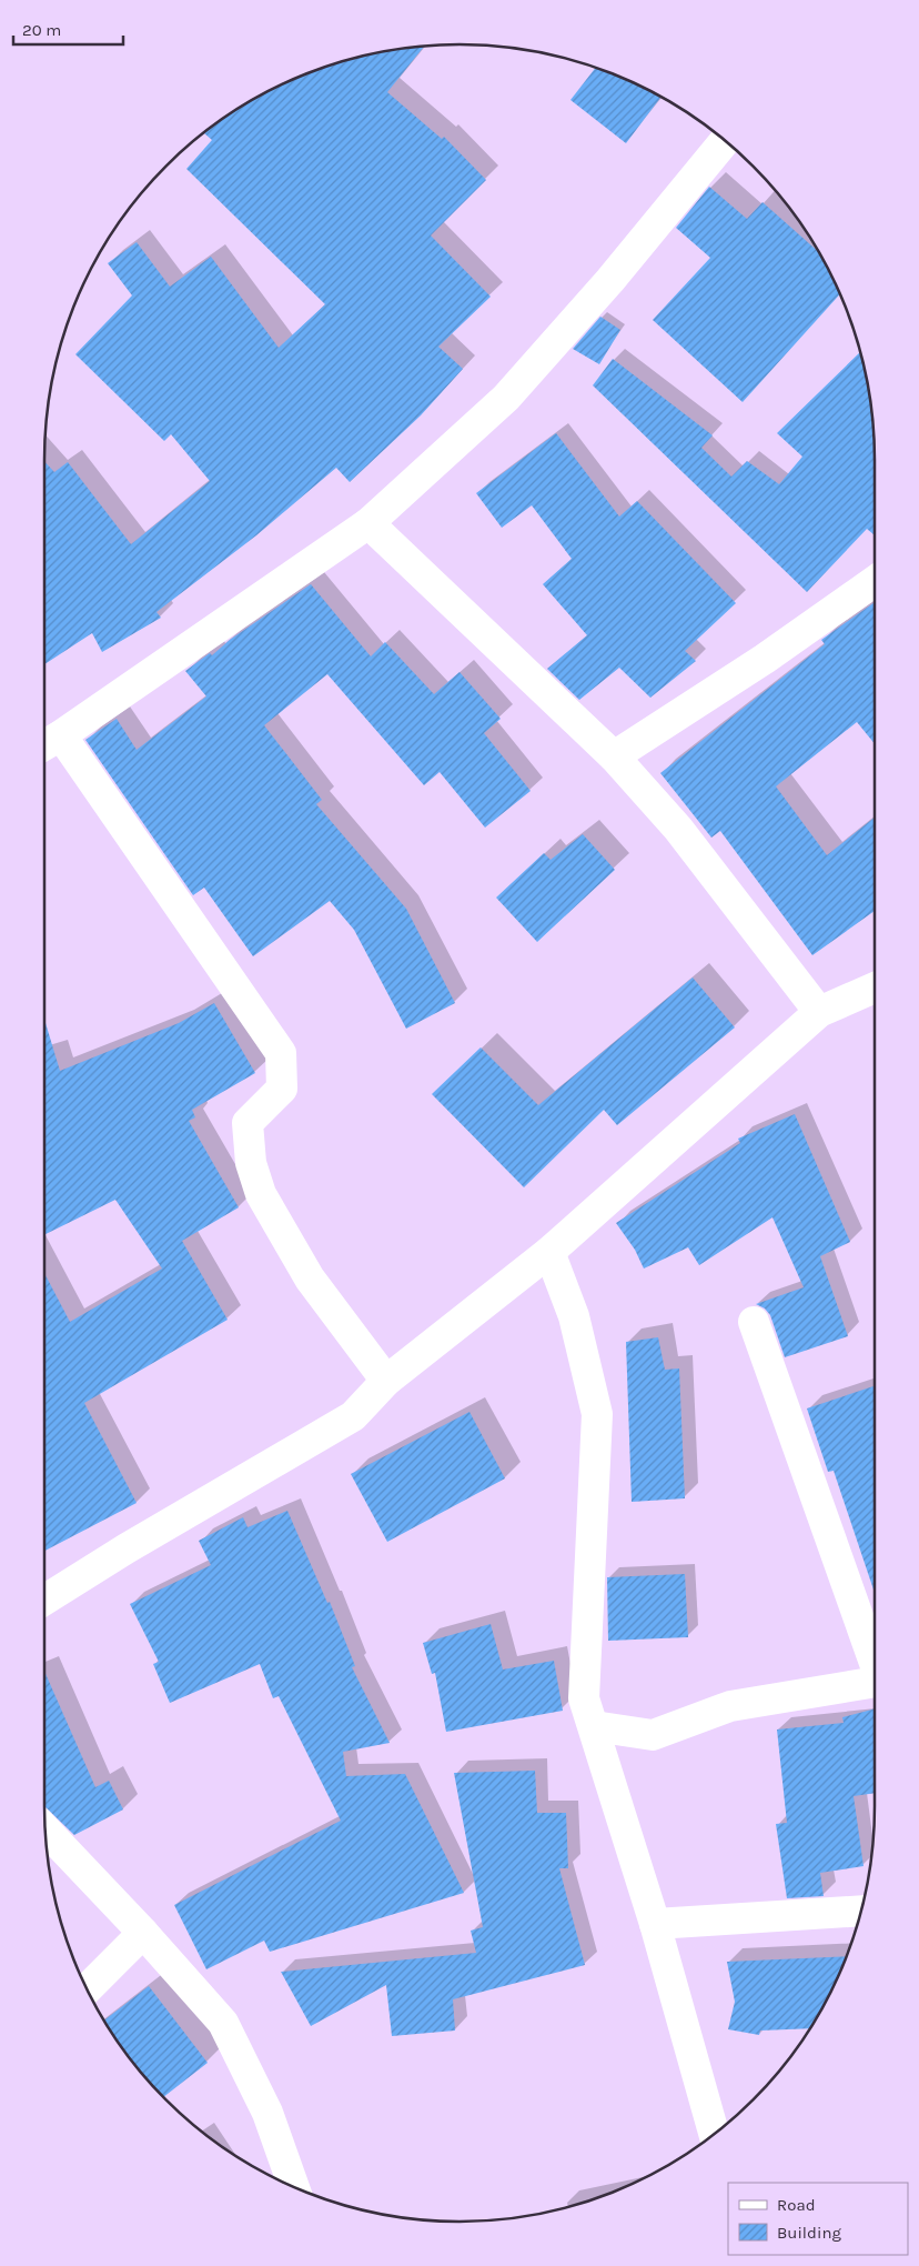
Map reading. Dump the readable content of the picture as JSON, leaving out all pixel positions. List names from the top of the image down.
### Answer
{
  "legend": ["Road", "Building"],
  "scale_bar": "20 m"
}
